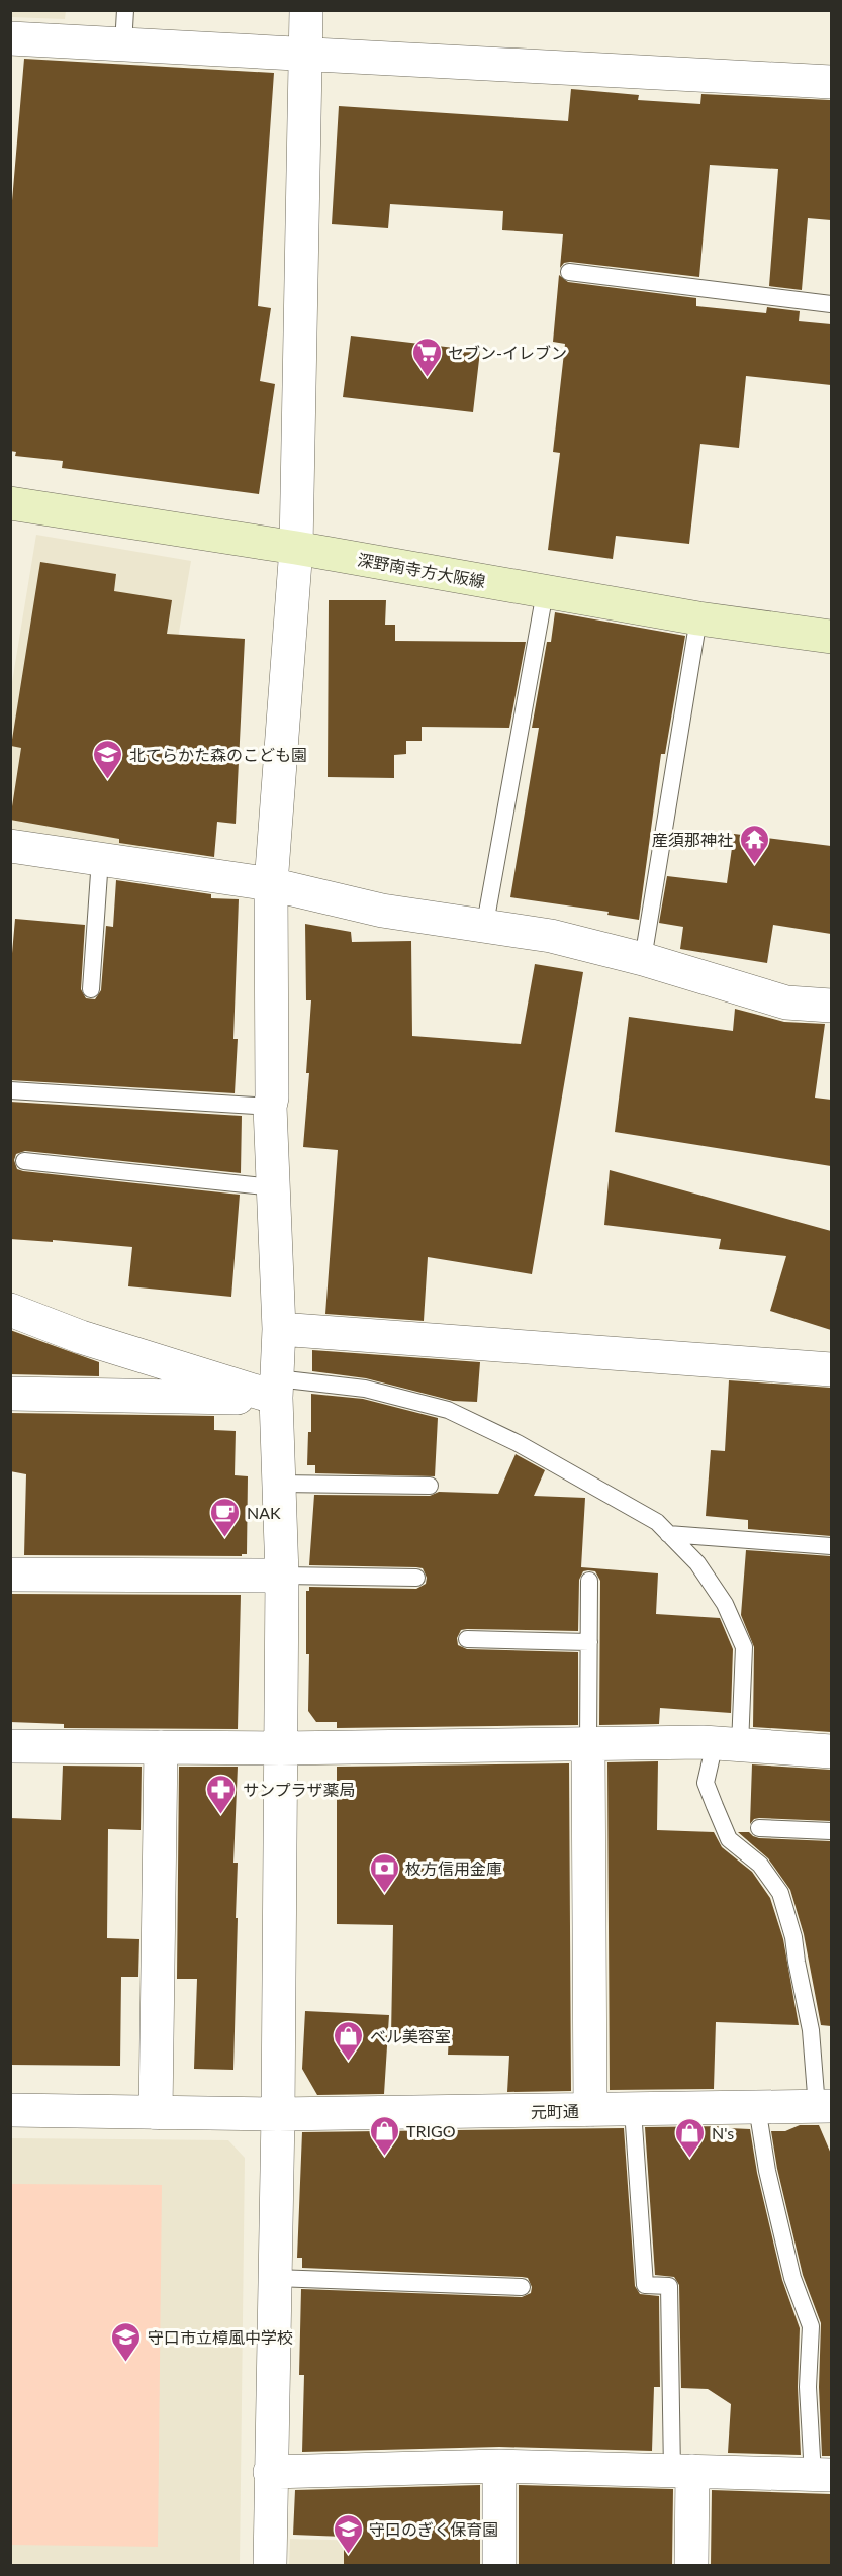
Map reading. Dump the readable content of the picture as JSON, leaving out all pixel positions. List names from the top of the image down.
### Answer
{
  "streets": {
    "main road": ["深野南寺方大阪線"],
    "street": ["元町通"]
  },
  "places": {
    "supermarket": ["セブン-イレブン"],
    "school or university": ["北てらかた森のこども園", "守口市立樟風中学校", "守口のぎく保育園"],
    "temple": ["産須那神社"],
    "cafe": ["NAK"],
    "pharmacy": ["サンプラザ薬局"],
    "bank": ["枚方信用金庫"],
    "shop": ["ベル美容室", "TRIGO", "N's"]
  }
}
